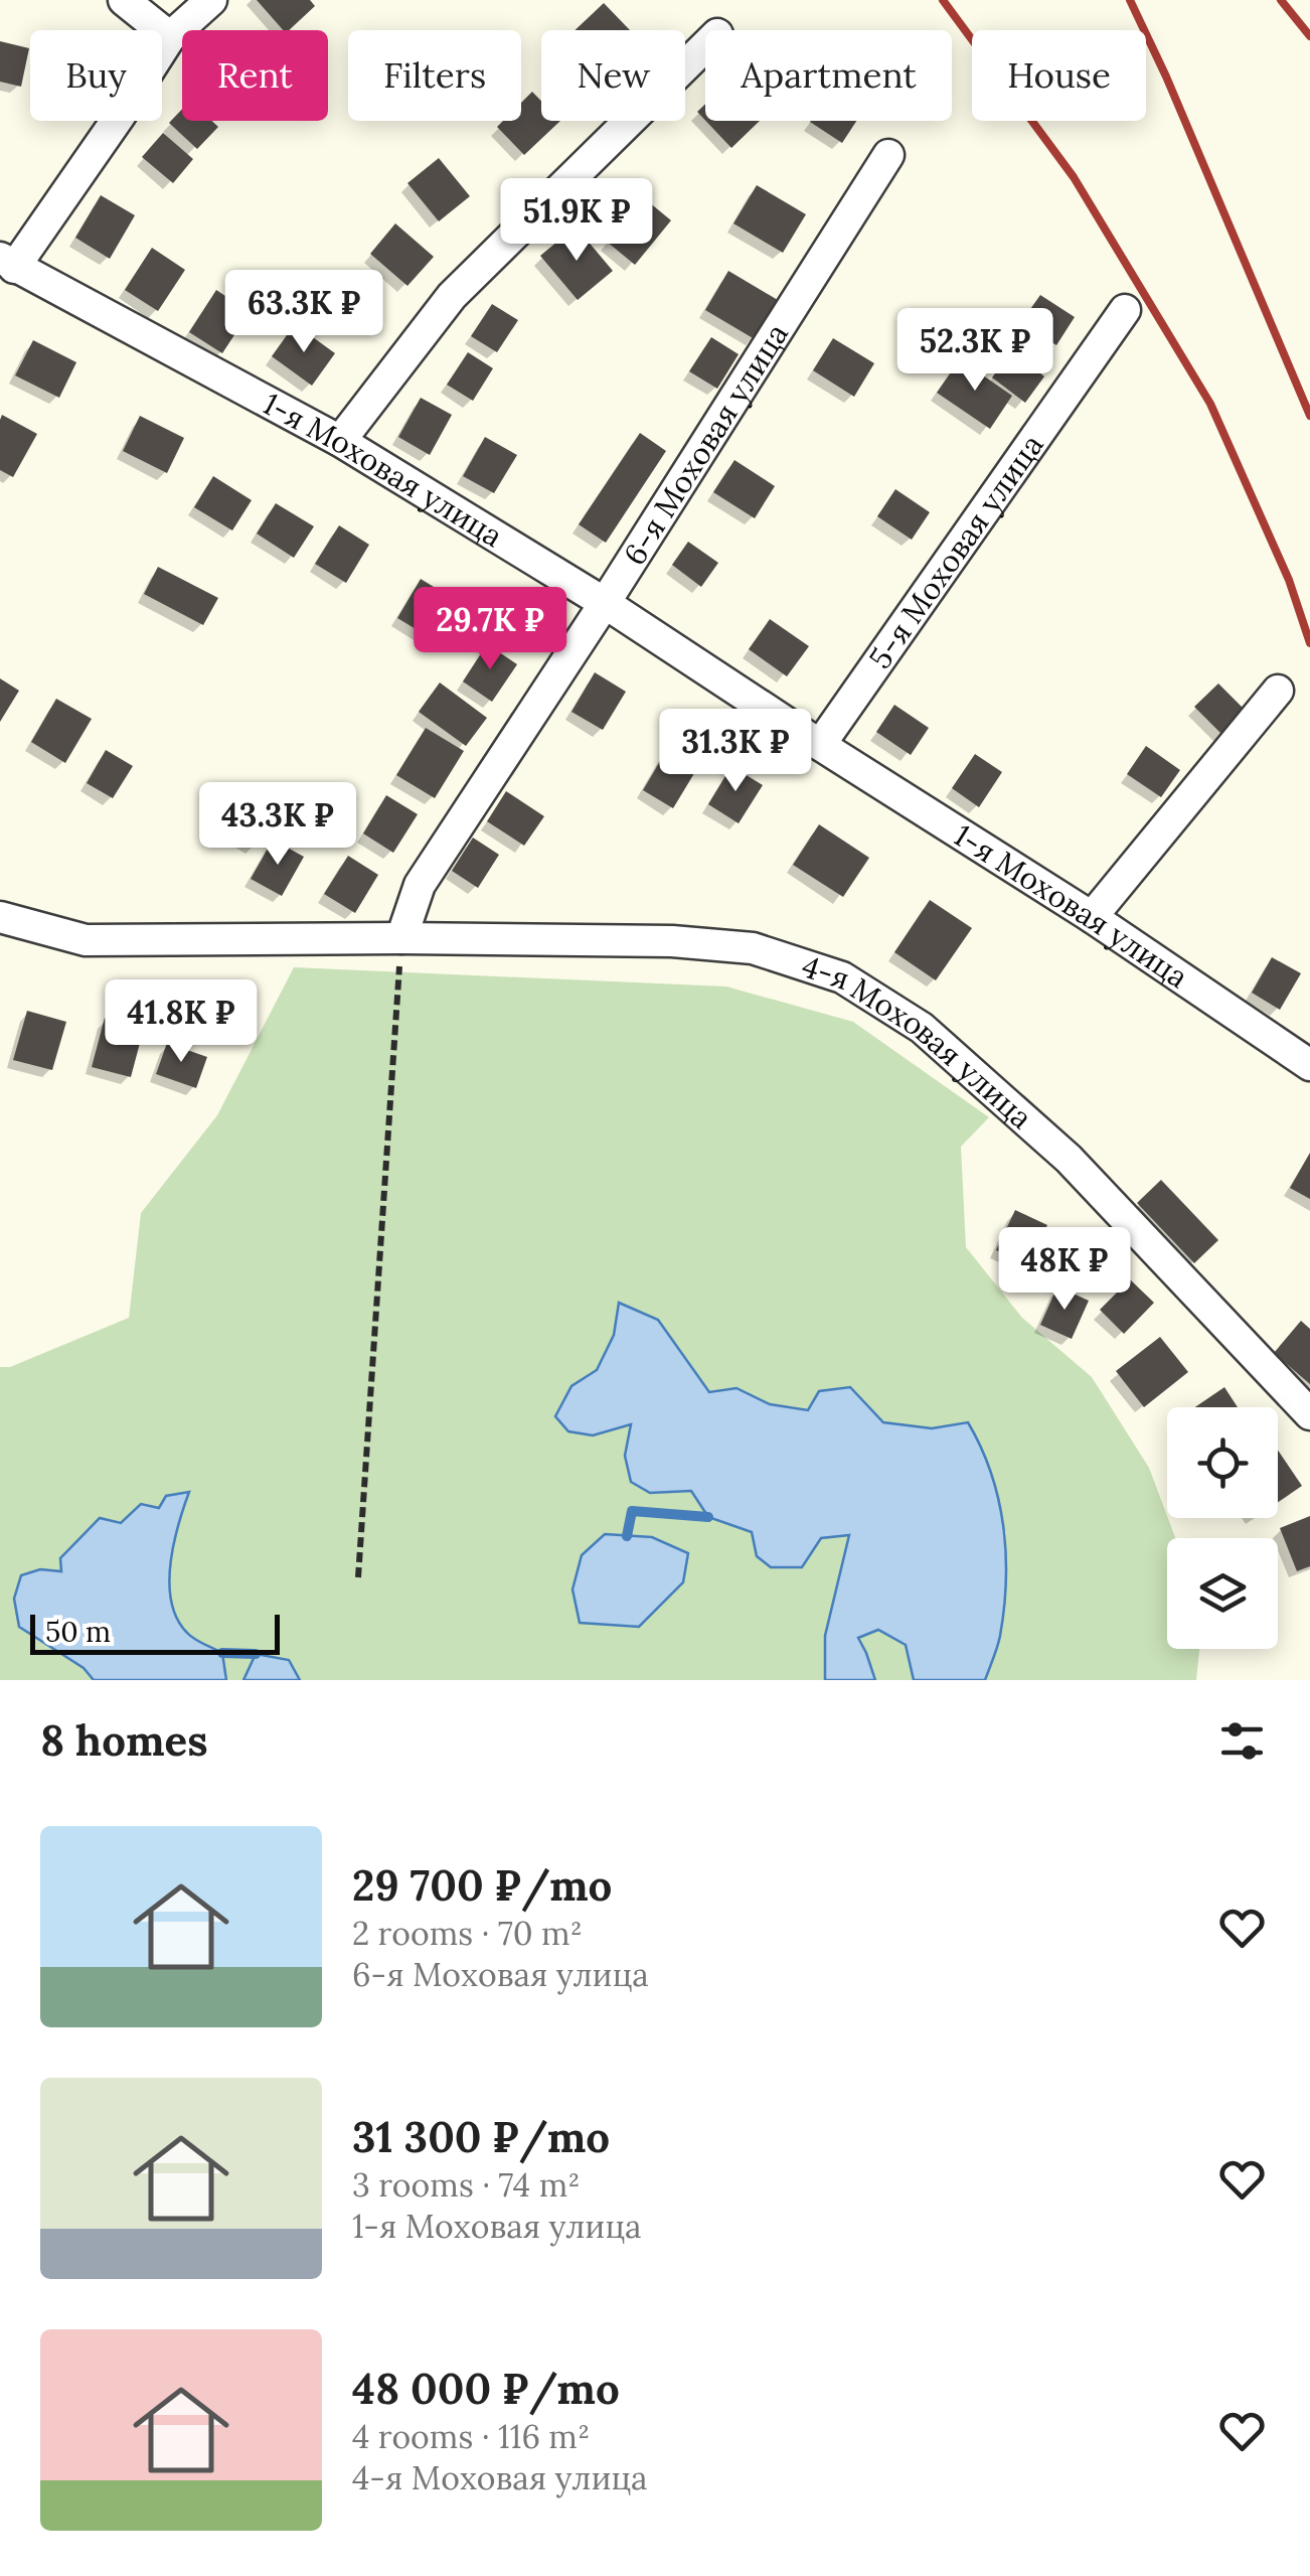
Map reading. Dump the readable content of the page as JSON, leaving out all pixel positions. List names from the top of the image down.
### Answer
{
  "streets": {
    "street": [
      "6-я Моховая улица",
      "1-я Моховая улица",
      "5-я Моховая улица",
      "4-я Моховая улица"
    ]
  },
  "crossings": [
    ["6-я Моховая улица", "1-я Моховая улица"],
    ["6-я Моховая улица", "4-я Моховая улица"],
    ["1-я Моховая улица", "5-я Моховая улица"]
  ],
  "scale_bar": "50 m",
  "page": {
    "chip": [
      "Buy",
      "Rent",
      "Filters",
      "New",
      "Apartment",
      "House"
    ],
    "price": [
      "51.9K ₽",
      "63.3K ₽",
      "52.3K ₽",
      "29.7K ₽",
      "31.3K ₽",
      "43.3K ₽",
      "41.8K ₽",
      "48K ₽"
    ],
    "scale": "50 m",
    "heading": "8 homes",
    "list": [
      {
        "name": "29 700 ₽/mo",
        "note": "2 rooms · 70 m² · 6-я Моховая улица"
      },
      {
        "name": "31 300 ₽/mo",
        "note": "3 rooms · 74 m² · 1-я Моховая улица"
      },
      {
        "name": "48 000 ₽/mo",
        "note": "4 rooms · 116 m² · 4-я Моховая улица"
      }
    ]
  }
}
